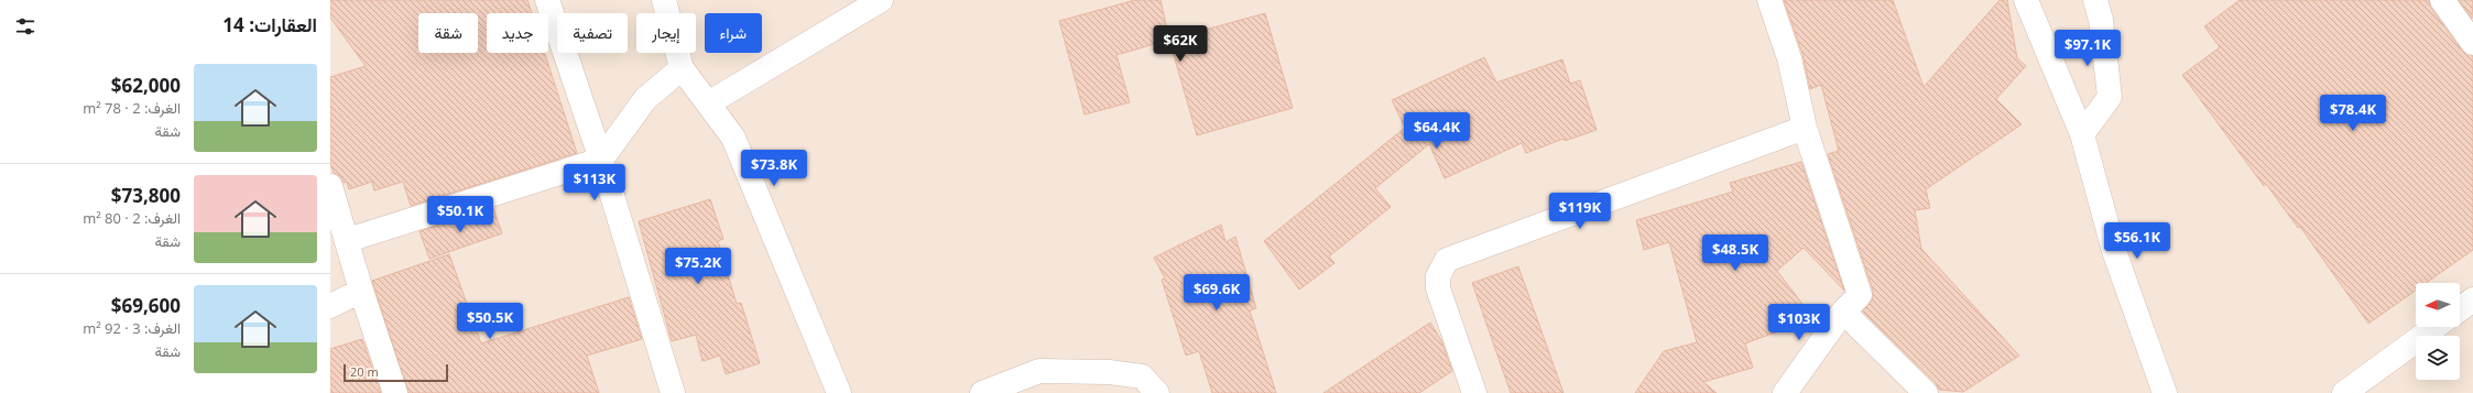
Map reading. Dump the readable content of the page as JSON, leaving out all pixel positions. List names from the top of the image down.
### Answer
{
  "scale_bar": "20 m",
  "north": "left",
  "page": {
    "heading": "العقارات: 14",
    "chip": [
      "شراء",
      "إيجار",
      "تصفية",
      "جديد",
      "شقة"
    ],
    "price": [
      "$62K",
      "$97.1K",
      "$78.4K",
      "$64.4K",
      "$73.8K",
      "$113K",
      "$119K",
      "$50.1K",
      "$56.1K",
      "$48.5K",
      "$75.2K",
      "$69.6K",
      "$50.5K",
      "$103K"
    ],
    "list": [
      {
        "name": "$62,000",
        "note": "الغرف: 2 · 78 m² · شقة"
      },
      {
        "name": "$73,800",
        "note": "الغرف: 2 · 80 m² · شقة"
      },
      {
        "name": "$69,600",
        "note": "الغرف: 3 · 92 m² · شقة"
      }
    ],
    "scale": "20 m"
  }
}
